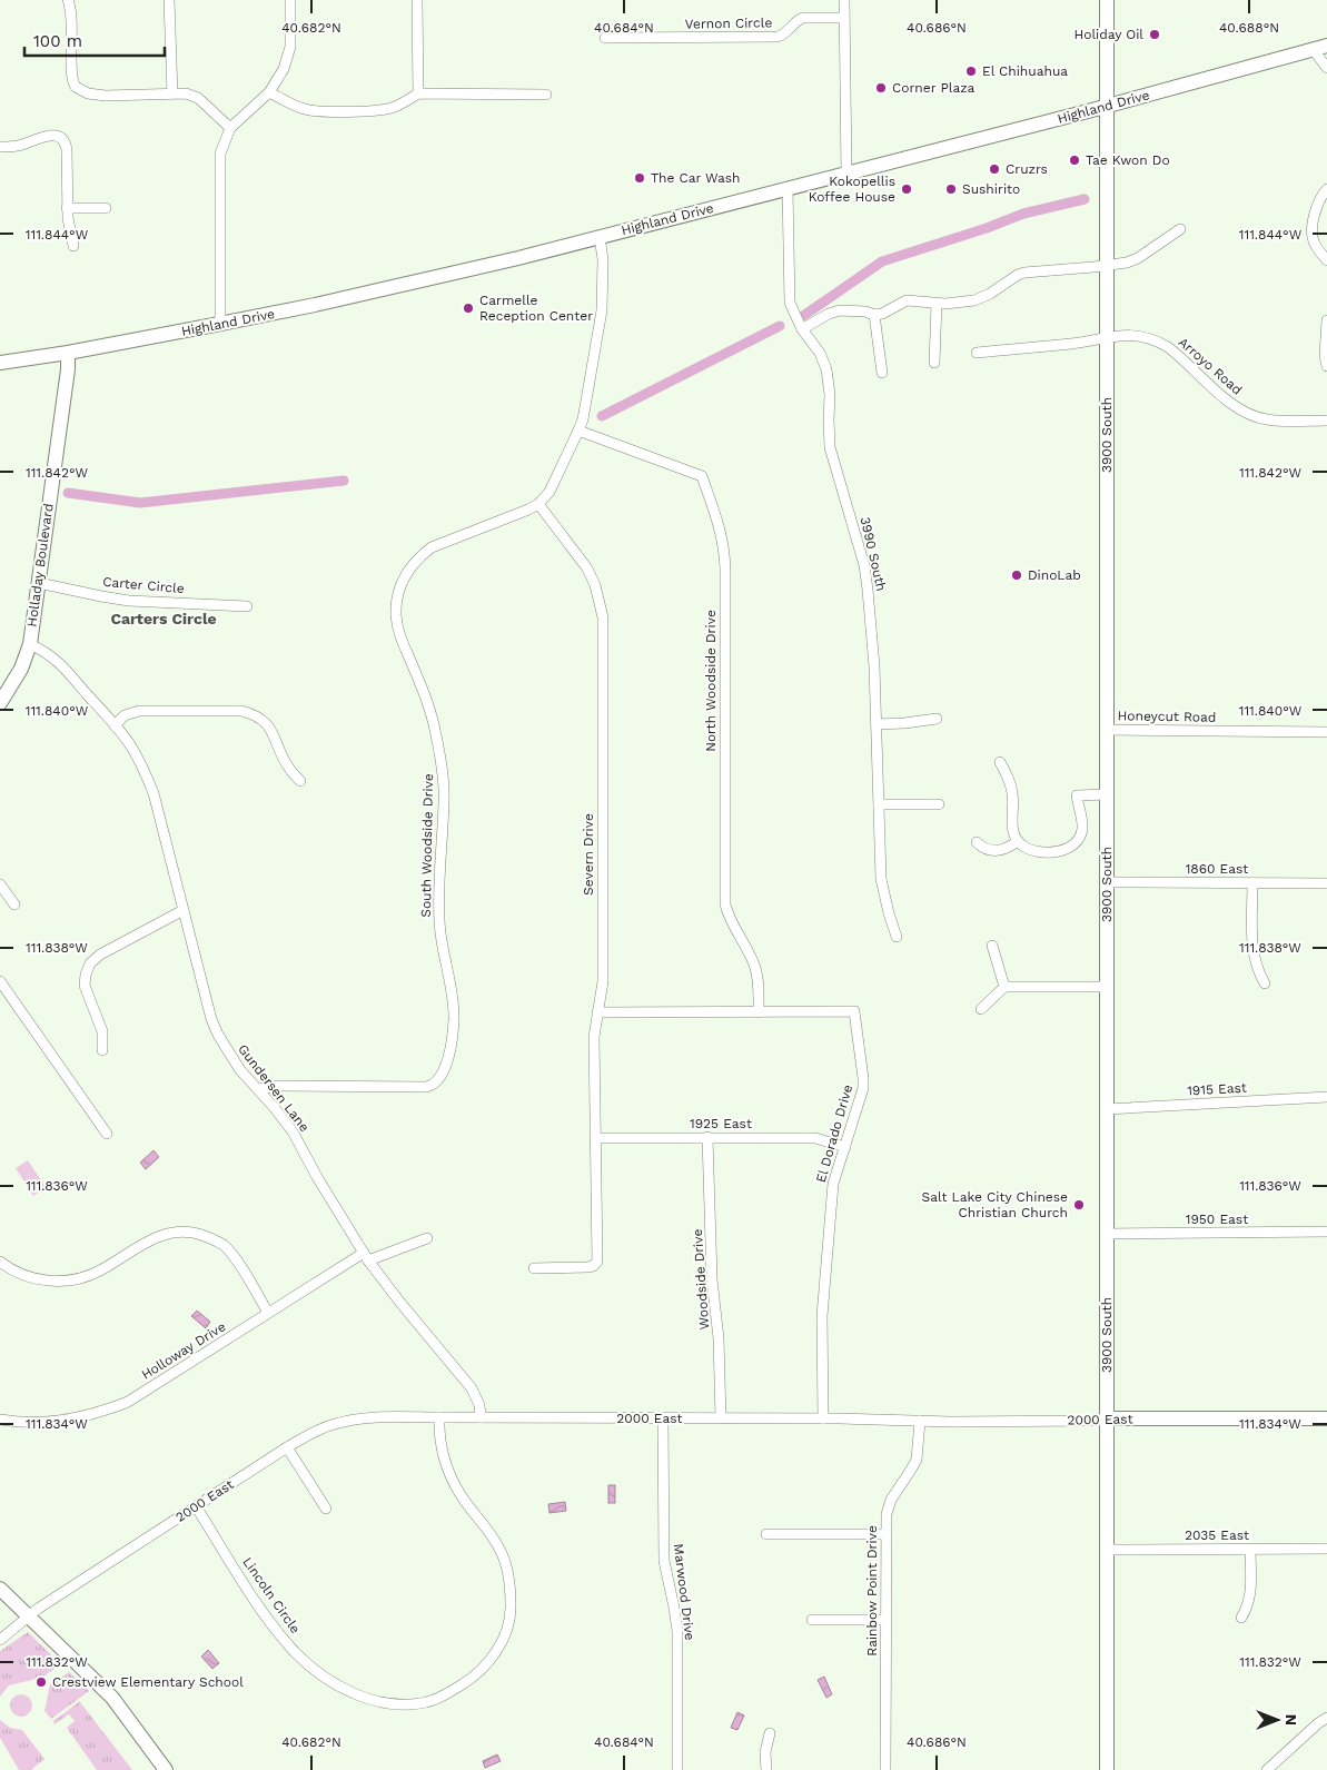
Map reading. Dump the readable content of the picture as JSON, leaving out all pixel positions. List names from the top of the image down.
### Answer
{
  "streets": {
    "main road": [
      "Highland Drive",
      "3900 South",
      "Holladay Boulevard",
      "2000 East"
    ],
    "street": [
      "Vernon Circle",
      "Arroyo Road",
      "3990 South",
      "Carter Circle",
      "North Woodside Drive",
      "Honeycut Road",
      "South Woodside Drive",
      "Severn Drive",
      "1860 East",
      "Gundersen Lane",
      "1915 East",
      "1925 East",
      "El Dorado Drive",
      "1950 East",
      "Woodside Drive",
      "Holloway Drive",
      "2035 East",
      "Rainbow Point Drive",
      "Marwood Drive",
      "Lincoln Circle"
    ]
  },
  "crossings": [
    ["Highland Drive", "3900 South"],
    ["Highland Drive", "3990 South"],
    ["Highland Drive", "Holladay Boulevard"],
    ["Arroyo Road", "3900 South"],
    ["3900 South", "Honeycut Road"],
    ["3900 South", "1860 East"],
    ["3900 South", "1915 East"],
    ["3900 South", "1950 East"],
    ["3900 South", "2000 East"],
    ["3900 South", "2035 East"],
    ["Holladay Boulevard", "Carter Circle"],
    ["Holladay Boulevard", "Gundersen Lane"],
    ["North Woodside Drive", "South Woodside Drive"],
    ["North Woodside Drive", "El Dorado Drive"],
    ["South Woodside Drive", "Severn Drive"],
    ["South Woodside Drive", "Gundersen Lane"],
    ["Severn Drive", "1925 East"],
    ["Severn Drive", "El Dorado Drive"],
    ["Gundersen Lane", "Holloway Drive"],
    ["Gundersen Lane", "2000 East"],
    ["1925 East", "El Dorado Drive"],
    ["1925 East", "Woodside Drive"],
    ["El Dorado Drive", "2000 East"],
    ["Woodside Drive", "2000 East"],
    ["2000 East", "Rainbow Point Drive"],
    ["2000 East", "Marwood Drive"],
    ["2000 East", "Lincoln Circle"]
  ],
  "districts": ["Carters Circle"],
  "places": [
    "Holiday Oil",
    "El Chihuahua",
    "Corner Plaza",
    "Tae Kwon Do",
    "Cruzrs",
    "The Car Wash",
    "Kokopellis Koffee House",
    "Sushirito",
    "Carmelle Reception Center",
    "DinoLab",
    "Salt Lake City Chinese Christian Church",
    "Crestview Elementary School"
  ],
  "scale_bar": "100 m",
  "north": "right",
  "coordinates": [
    "40.682°N",
    "40.684°N",
    "40.686°N",
    "40.688°N",
    "111.844°W",
    "111.842°W",
    "111.840°W",
    "111.838°W",
    "111.836°W",
    "111.834°W",
    "111.832°W"
  ]
}
